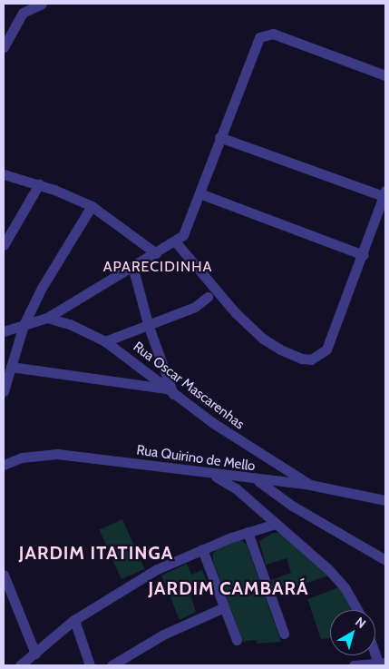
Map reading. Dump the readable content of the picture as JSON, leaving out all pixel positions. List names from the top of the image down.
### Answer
{
  "streets": {
    "street": ["Rua Oscar Mascarenhas", "Rua Quirino de Mello"]
  },
  "crossings": [
    ["Rua Oscar Mascarenhas", "Rua Quirino de Mello"]
  ],
  "districts": ["APARECIDINHA", "JARDIM ITATINGA", "JARDIM CAMBARÁ"],
  "north": "top right"
}
